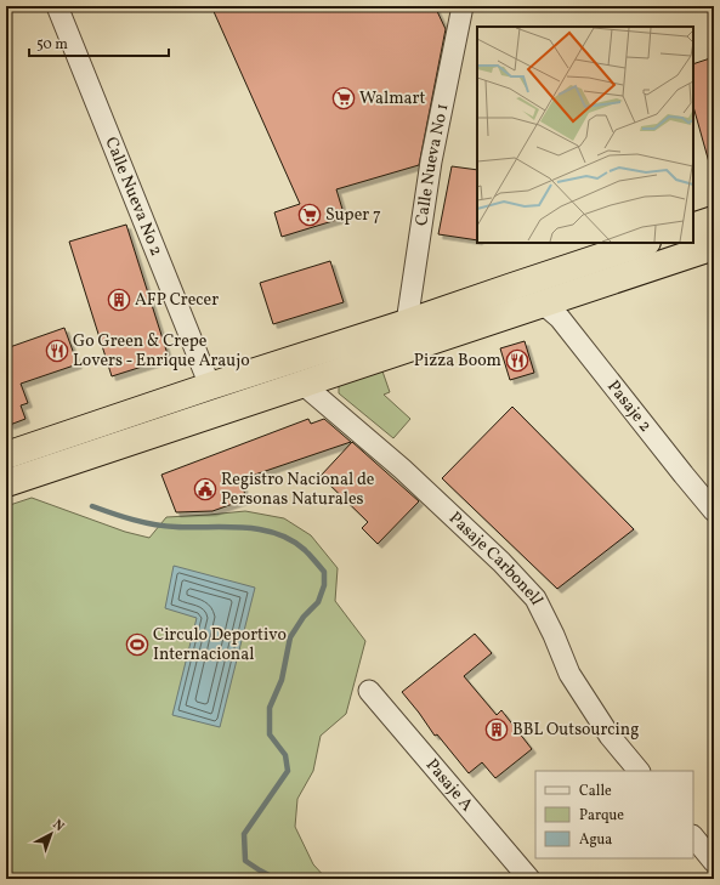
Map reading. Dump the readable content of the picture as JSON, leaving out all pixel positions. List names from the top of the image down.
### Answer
{
  "streets": {
    "street": [
      "Calle Nueva No 1",
      "Calle Nueva No 2",
      "Pasaje 2",
      "Pasaje Carbonell",
      "Pasaje A"
    ]
  },
  "places": {
    "supermarket": ["Walmart", "Super 7"],
    "building": ["AFP Crecer", "BBL Outsourcing"],
    "restaurant": ["Go Green & Crepe Lovers - Enrique Araujo", "Pizza Boom"],
    "public building": ["Registro Nacional de Personas Naturales"],
    "sports": ["Circulo Deportivo Internacional"]
  },
  "legend": ["Calle", "Parque", "Agua"],
  "scale_bar": "50 m",
  "north": "top right"
}
